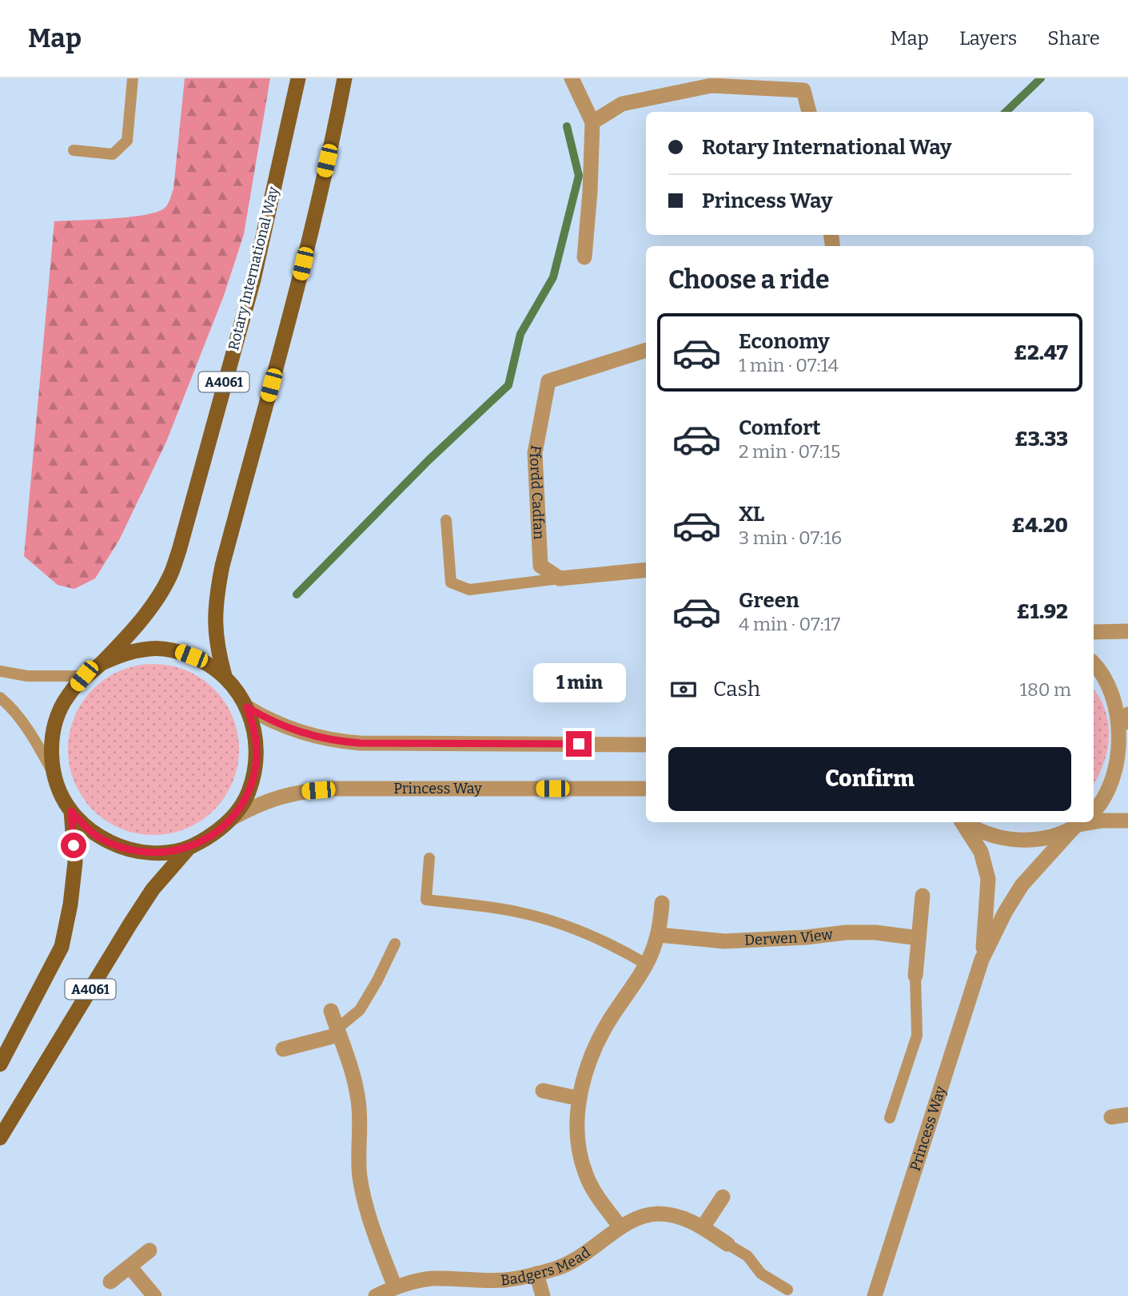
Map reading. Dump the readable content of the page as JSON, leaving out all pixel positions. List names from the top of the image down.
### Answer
{
  "streets": {
    "main road": ["Rotary International Way", "A4061"],
    "street": [
      "Ffordd Cadfan",
      "Princess Way",
      "Derwen View",
      "Badgers Mead"
    ]
  },
  "crossings": [
    ["Rotary International Way", "A4061"],
    ["A4061", "Princess Way"]
  ],
  "page": {
    "header": "Map",
    "nav": ["Map", "Layers", "Share"],
    "banner": ["Rotary International Way", "Princess Way"],
    "heading": "Choose a ride",
    "list": [
      {
        "name": "Economy",
        "note": "1 min · 07:14",
        "value": "£2.47"
      },
      {
        "name": "Comfort",
        "note": "2 min · 07:15",
        "value": "£3.33"
      },
      {
        "name": "XL",
        "note": "3 min · 07:16",
        "value": "£4.20"
      },
      {
        "name": "Green",
        "note": "4 min · 07:17",
        "value": "£1.92"
      }
    ],
    "pay": ["Cash", "180 m"],
    "bubble": "1 min",
    "buttons": "Confirm"
  }
}
